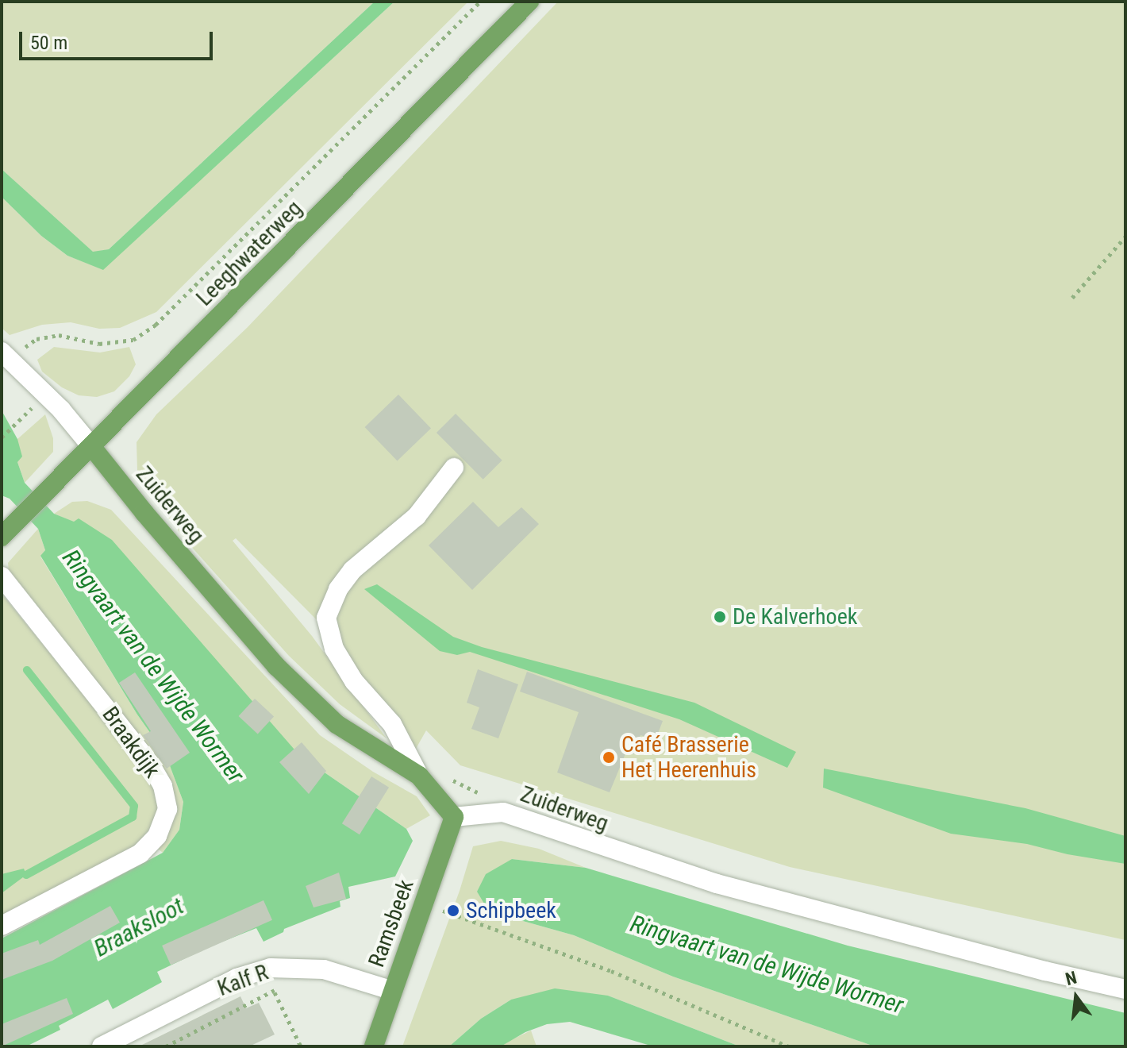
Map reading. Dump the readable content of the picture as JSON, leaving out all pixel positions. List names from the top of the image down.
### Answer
{
  "streets": {
    "main road": ["Leeghwaterweg", "Zuiderweg", "Ramsbeek"],
    "street": ["Braakdijk", "Kalf R"]
  },
  "crossings": [
    ["Leeghwaterweg", "Zuiderweg"],
    ["Zuiderweg", "Ramsbeek"],
    ["Ramsbeek", "Kalf R"]
  ],
  "water": ["Ringvaart van de Wijde Wormer", "Braaksloot"],
  "places": ["De Kalverhoek", "Café Brasserie Het Heerenhuis", "Schipbeek"],
  "scale_bar": "50 m",
  "north": "top"
}
